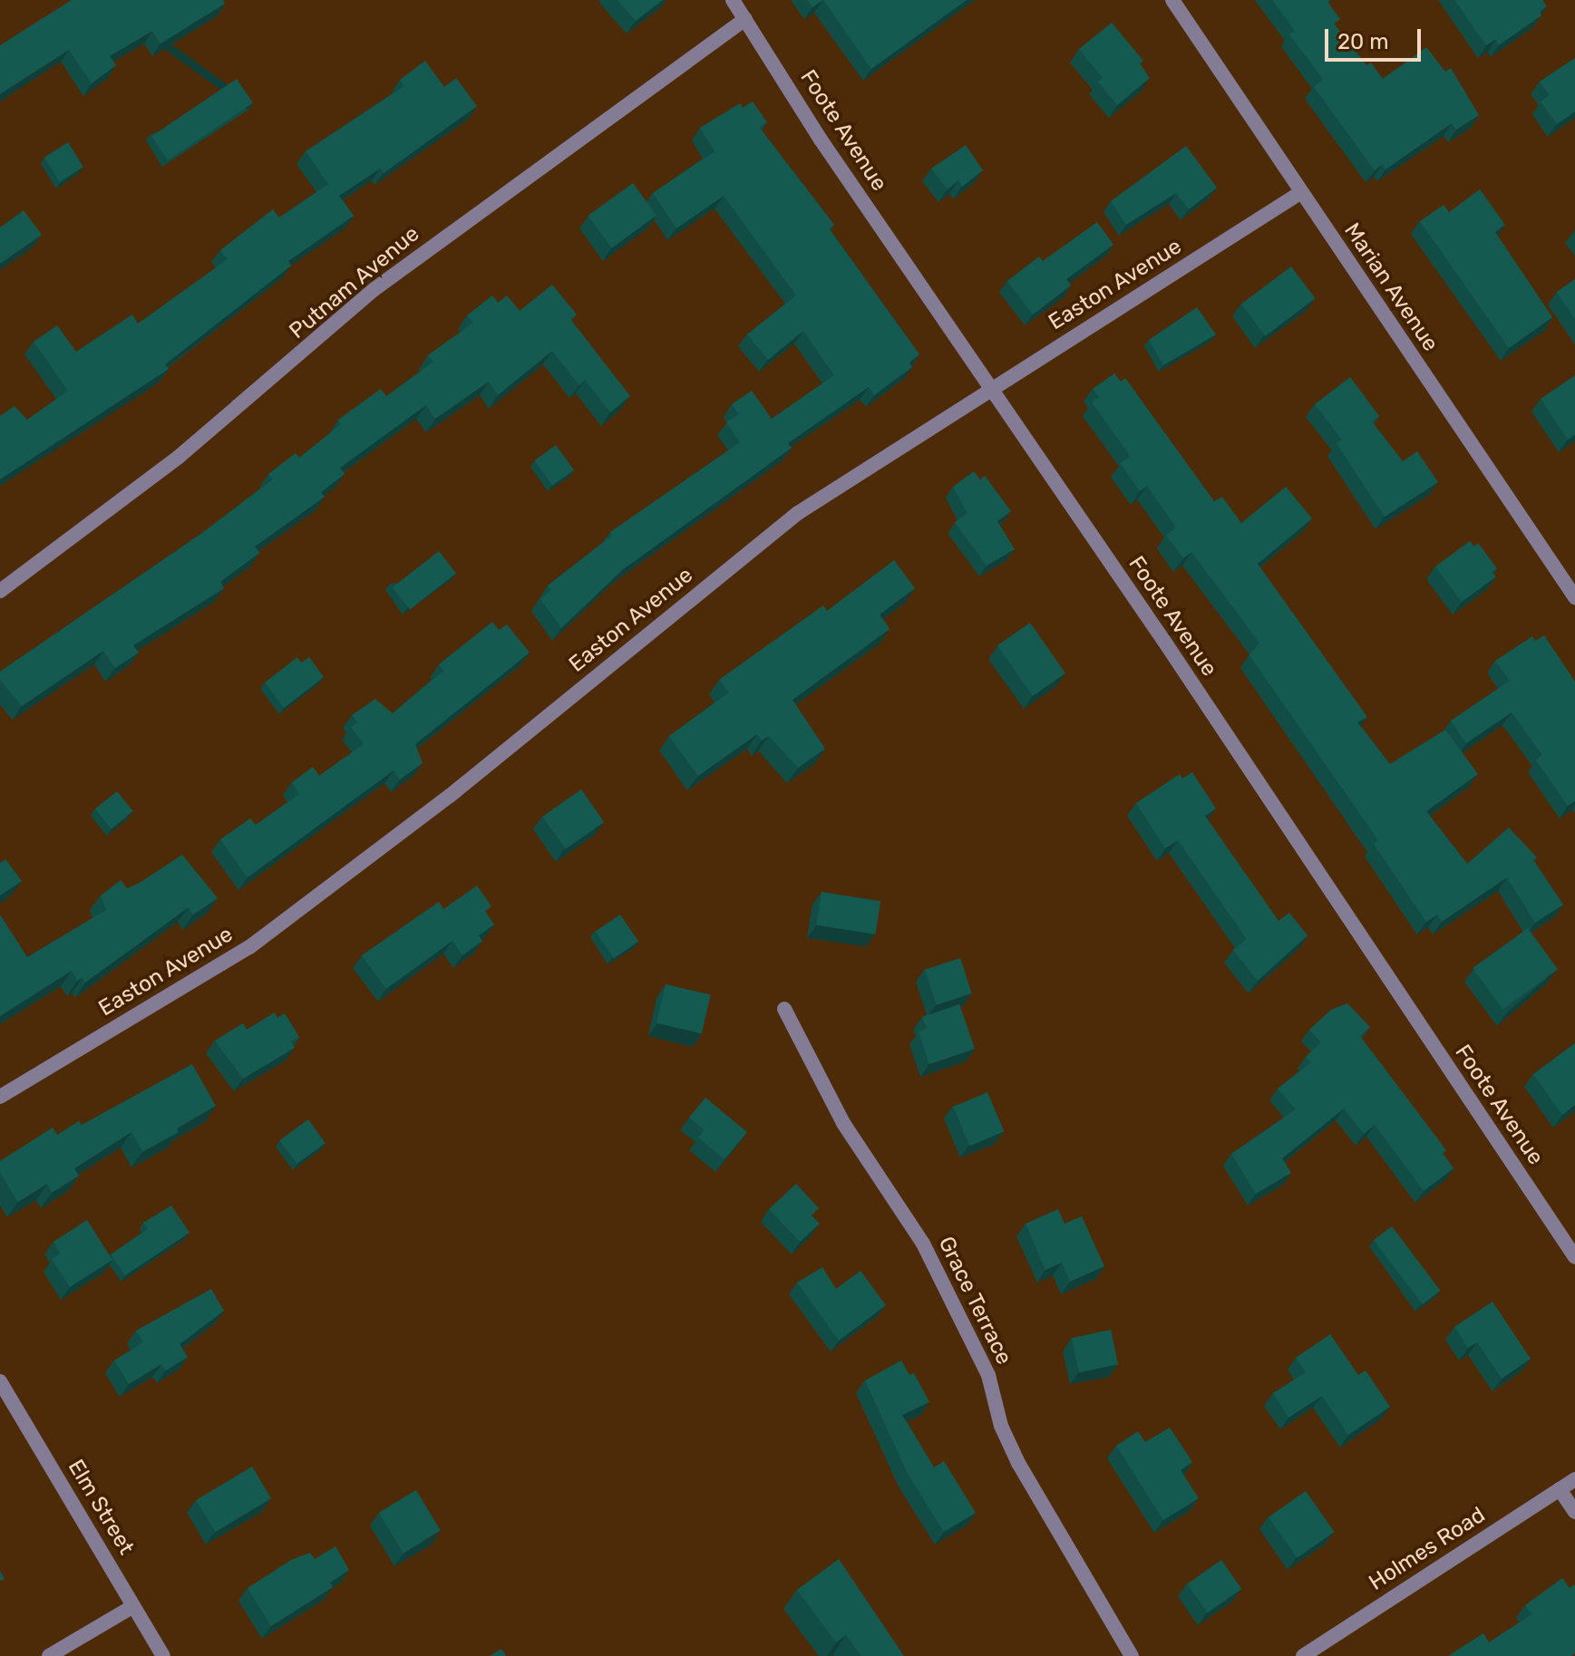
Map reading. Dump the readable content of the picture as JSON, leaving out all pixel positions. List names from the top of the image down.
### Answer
{
  "streets": {
    "street": [
      "Foote Avenue",
      "Putnam Avenue",
      "Easton Avenue",
      "Marian Avenue",
      "Grace Terrace",
      "Elm Street",
      "Holmes Road"
    ]
  },
  "crossings": [
    ["Foote Avenue", "Putnam Avenue"],
    ["Foote Avenue", "Easton Avenue"],
    ["Easton Avenue", "Marian Avenue"]
  ],
  "scale_bar": "20 m"
}
